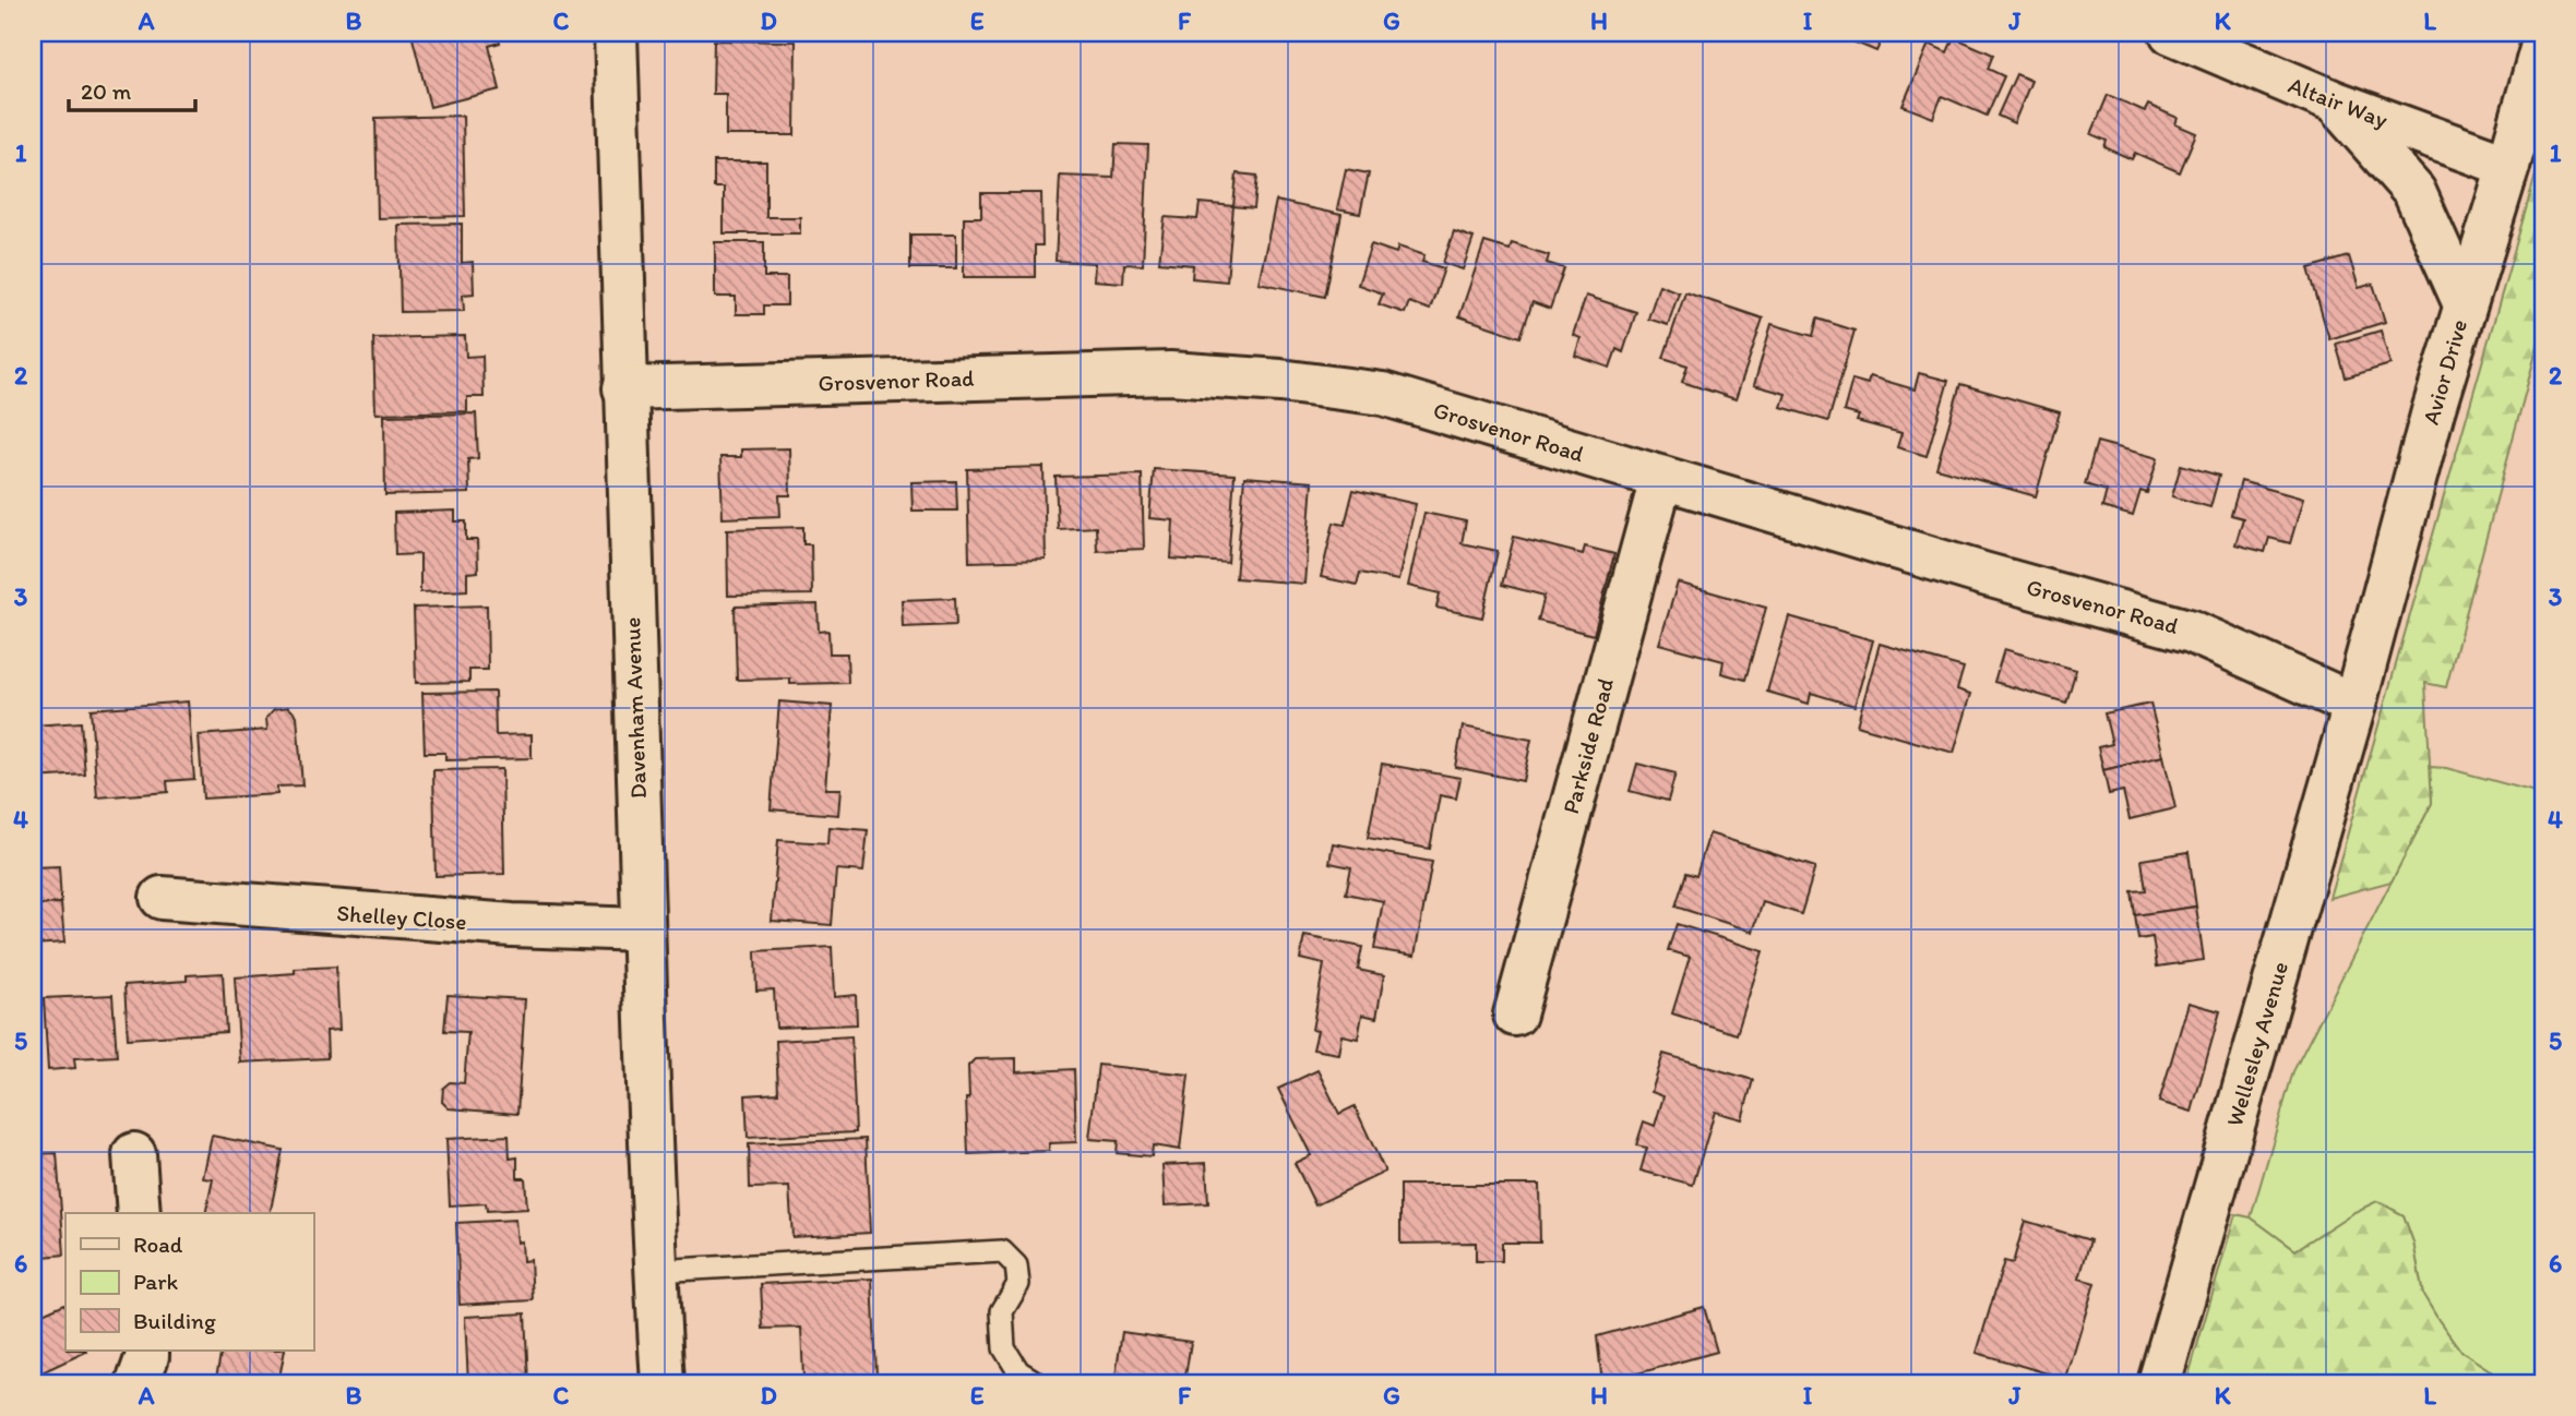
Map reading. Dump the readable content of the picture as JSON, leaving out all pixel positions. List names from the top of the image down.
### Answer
{
  "streets": {
    "street": [
      "Altair Way",
      "Avior Drive",
      "Grosvenor Road",
      "Davenham Avenue",
      "Parkside Road",
      "Shelley Close",
      "Wellesley Avenue"
    ]
  },
  "crossings": [
    ["Altair Way", "Avior Drive"],
    ["Avior Drive", "Grosvenor Road"],
    ["Avior Drive", "Wellesley Avenue"],
    ["Grosvenor Road", "Davenham Avenue"],
    ["Grosvenor Road", "Parkside Road"],
    ["Grosvenor Road", "Wellesley Avenue"],
    ["Davenham Avenue", "Shelley Close"]
  ],
  "legend": ["Road", "Park", "Building"],
  "scale_bar": "20 m",
  "grid": {
    "columns": [
      "A",
      "B",
      "C",
      "D",
      "E",
      "F",
      "G",
      "H",
      "I",
      "J",
      "K",
      "L"
    ],
    "rows": [
      "1",
      "2",
      "3",
      "4",
      "5",
      "6"
    ]
  }
}
